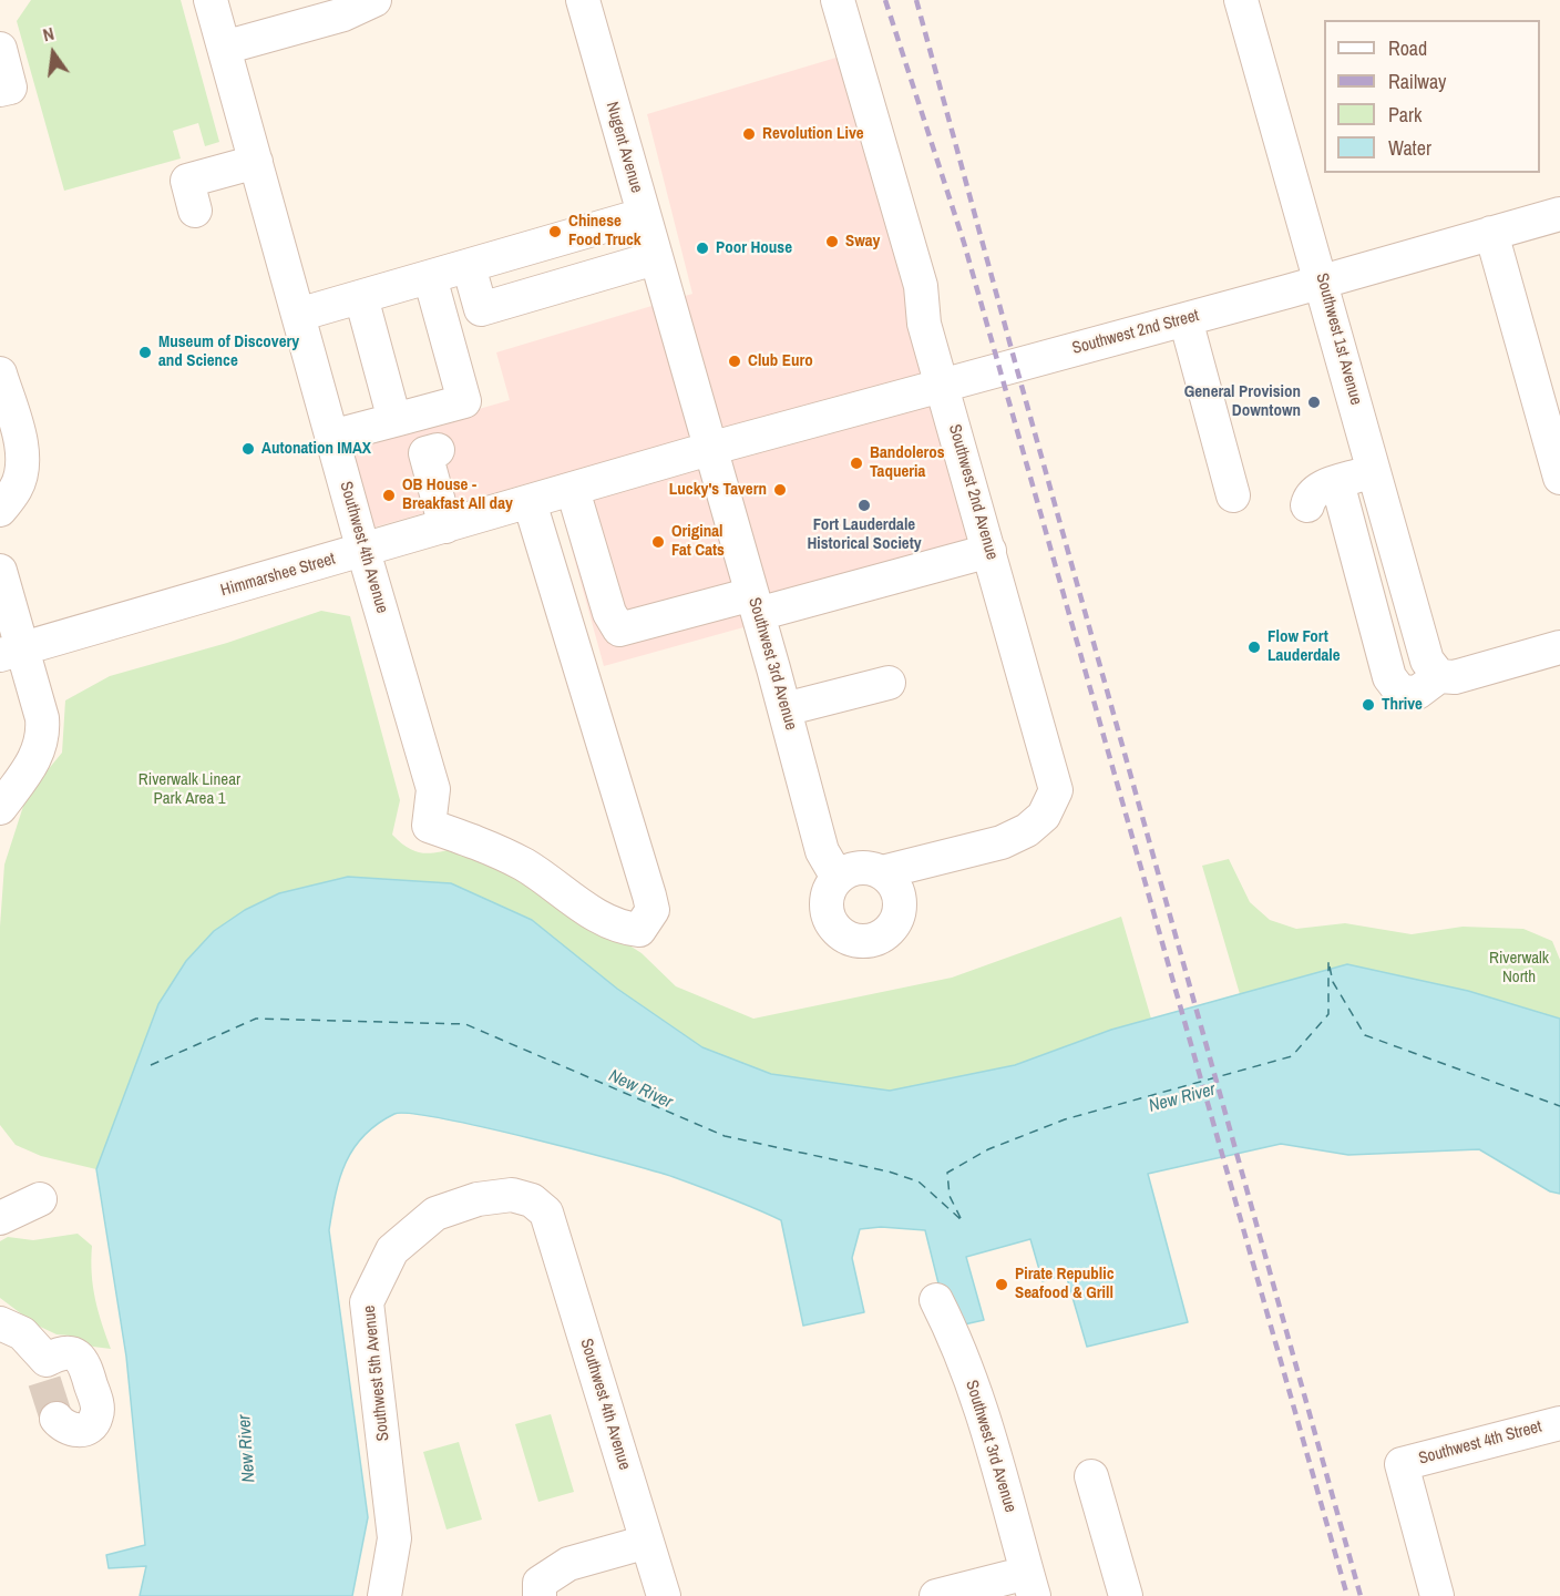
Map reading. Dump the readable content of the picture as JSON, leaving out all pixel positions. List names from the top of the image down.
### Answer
{
  "streets": {
    "street": [
      "Nugent Avenue",
      "Southwest 2nd Street",
      "Southwest 1st Avenue",
      "Southwest 2nd Avenue",
      "Southwest 4th Avenue",
      "Himmarshee Street",
      "Southwest 3rd Avenue",
      "Southwest 5th Avenue",
      "Southwest 4th Street"
    ]
  },
  "crossings": [
    ["Nugent Avenue", "Southwest 2nd Street"],
    ["Nugent Avenue", "Himmarshee Street"],
    ["Nugent Avenue", "Southwest 3rd Avenue"],
    ["Southwest 2nd Street", "Southwest 1st Avenue"],
    ["Southwest 2nd Street", "Southwest 2nd Avenue"],
    ["Southwest 2nd Street", "Himmarshee Street"],
    ["Southwest 2nd Street", "Southwest 3rd Avenue"],
    ["Southwest 2nd Avenue", "Southwest 3rd Avenue"],
    ["Southwest 4th Avenue", "Himmarshee Street"],
    ["Southwest 4th Avenue", "Southwest 5th Avenue"],
    ["Himmarshee Street", "Southwest 3rd Avenue"]
  ],
  "water": ["New River"],
  "parks": ["Riverwalk Linear Park Area 1", "Riverwalk North"],
  "places": [
    "Revolution Live",
    "Chinese Food Truck",
    "Sway",
    "Poor House",
    "Museum of Discovery and Science",
    "Club Euro",
    "General Provision Downtown",
    "Autonation IMAX",
    "Bandoleros Taqueria",
    "Lucky's Tavern",
    "OB House - Breakfast All day",
    "Fort Lauderdale Historical Society",
    "Original Fat Cats",
    "Flow Fort Lauderdale",
    "Thrive",
    "Pirate Republic Seafood & Grill"
  ],
  "legend": [
    "Road",
    "Railway",
    "Park",
    "Water"
  ],
  "north": "top"
}
